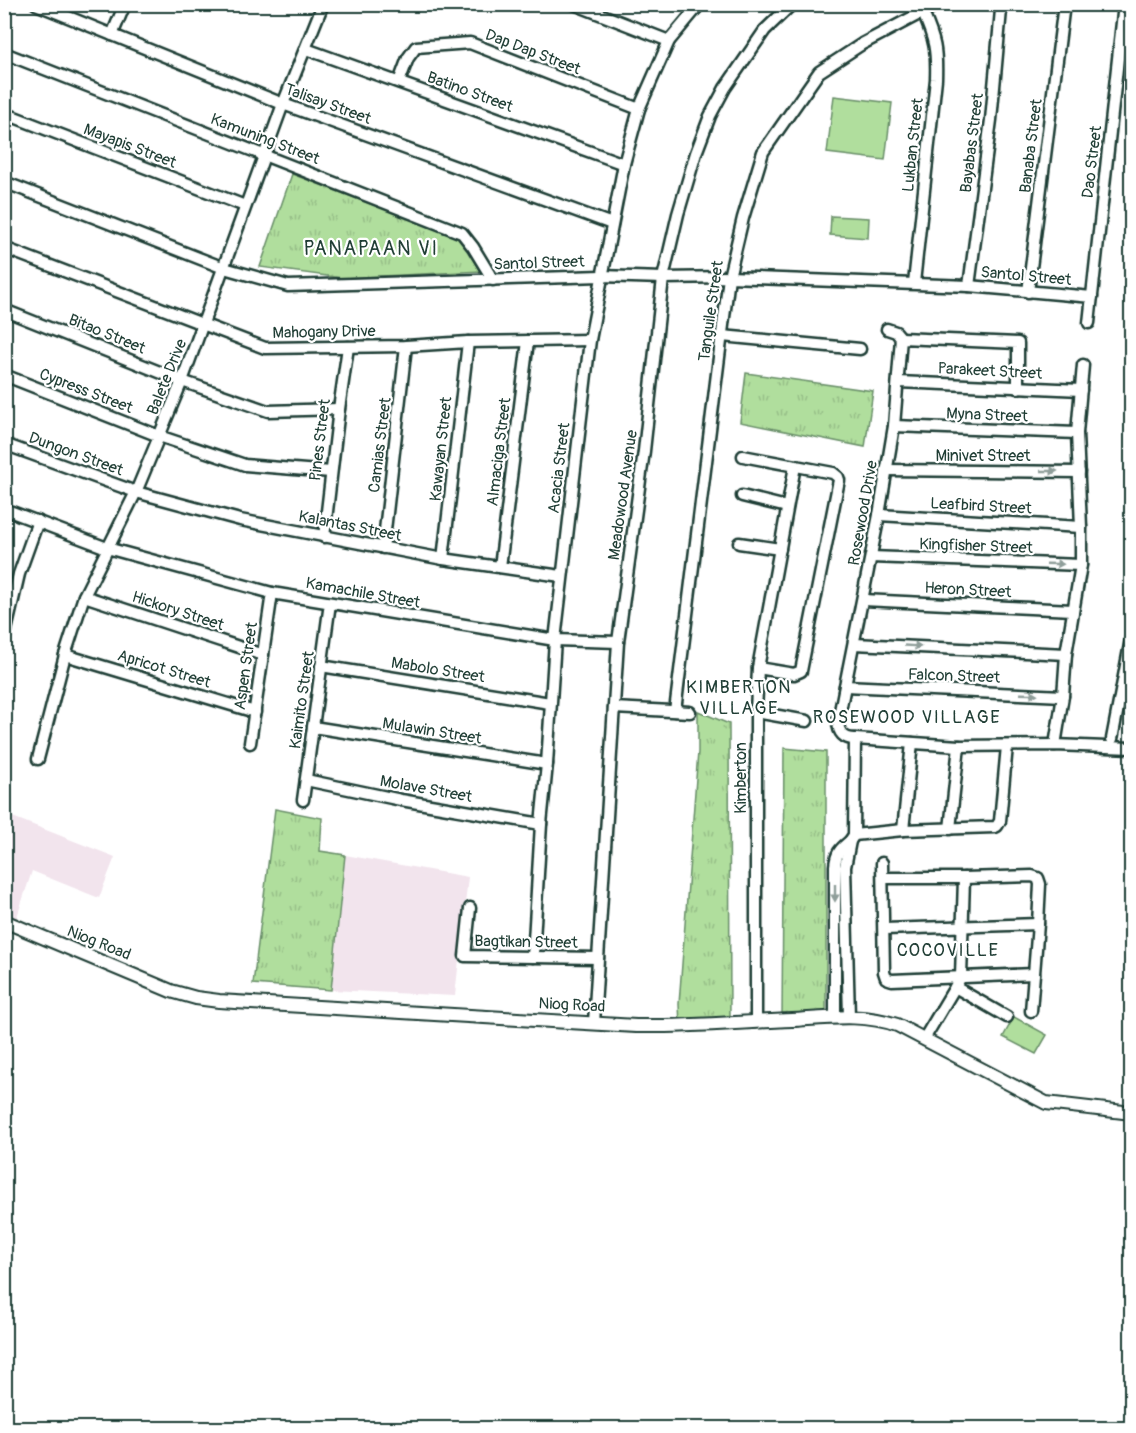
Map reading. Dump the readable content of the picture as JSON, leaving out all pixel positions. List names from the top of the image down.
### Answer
{
  "streets": {
    "street": [
      "Dap Dap Street",
      "Batino Street",
      "Talisay Street",
      "Kamuning Street",
      "Bayabas Street",
      "Lukban Street",
      "Mayapis Street",
      "Banaba Street",
      "Dao Street",
      "Santol Street",
      "Tanguile Street",
      "Mahogany Drive",
      "Bitao Street",
      "Parakeet Street",
      "Balete Drive",
      "Cypress Street",
      "Myna Street",
      "Pines Street",
      "Camias Street",
      "Kawayan Street",
      "Almaciga Street",
      "Dungon Street",
      "Minivet Street",
      "Acacia Street",
      "Meadowood Avenue",
      "Leafbird Street",
      "Rosewood Drive",
      "Kalantas Street",
      "Kingfisher Street",
      "Heron Street",
      "Kamachile Street",
      "Hickory Street",
      "Aspen Street",
      "Apricot Street",
      "Mabolo Street",
      "Falcon Street",
      "Kaimito Street",
      "Mulawin Street",
      "Kimberton",
      "Molave Street",
      "Bagtikan Street",
      "Niog Road"
    ]
  },
  "crossings": [
    ["Dap Dap Street", "Batino Street"],
    ["Dap Dap Street", "Acacia Street"],
    ["Batino Street", "Balete Drive"],
    ["Batino Street", "Acacia Street"],
    ["Talisay Street", "Balete Drive"],
    ["Talisay Street", "Acacia Street"],
    ["Kamuning Street", "Santol Street"],
    ["Kamuning Street", "Balete Drive"],
    ["Bayabas Street", "Santol Street"],
    ["Lukban Street", "Santol Street"],
    ["Lukban Street", "Tanguile Street"],
    ["Mayapis Street", "Balete Drive"],
    ["Banaba Street", "Santol Street"],
    ["Dao Street", "Santol Street"],
    ["Santol Street", "Tanguile Street"],
    ["Santol Street", "Balete Drive"],
    ["Santol Street", "Acacia Street"],
    ["Santol Street", "Meadowood Avenue"],
    ["Mahogany Drive", "Balete Drive"],
    ["Mahogany Drive", "Pines Street"],
    ["Mahogany Drive", "Camias Street"],
    ["Mahogany Drive", "Kawayan Street"],
    ["Mahogany Drive", "Almaciga Street"],
    ["Mahogany Drive", "Acacia Street"],
    ["Bitao Street", "Balete Drive"],
    ["Bitao Street", "Pines Street"],
    ["Parakeet Street", "Rosewood Drive"],
    ["Balete Drive", "Cypress Street"],
    ["Balete Drive", "Dungon Street"],
    ["Balete Drive", "Kalantas Street"],
    ["Balete Drive", "Kamachile Street"],
    ["Balete Drive", "Hickory Street"],
    ["Balete Drive", "Apricot Street"],
    ["Cypress Street", "Pines Street"],
    ["Myna Street", "Rosewood Drive"],
    ["Pines Street", "Kalantas Street"],
    ["Camias Street", "Kalantas Street"],
    ["Kawayan Street", "Kalantas Street"],
    ["Almaciga Street", "Kalantas Street"],
    ["Dungon Street", "Kalantas Street"],
    ["Minivet Street", "Rosewood Drive"],
    ["Acacia Street", "Kalantas Street"],
    ["Acacia Street", "Kamachile Street"],
    ["Acacia Street", "Mabolo Street"],
    ["Acacia Street", "Mulawin Street"],
    ["Acacia Street", "Molave Street"],
    ["Acacia Street", "Bagtikan Street"],
    ["Meadowood Avenue", "Kamachile Street"],
    ["Meadowood Avenue", "Bagtikan Street"],
    ["Meadowood Avenue", "Niog Road"],
    ["Leafbird Street", "Rosewood Drive"],
    ["Rosewood Drive", "Kingfisher Street"],
    ["Rosewood Drive", "Heron Street"],
    ["Rosewood Drive", "Falcon Street"],
    ["Kamachile Street", "Aspen Street"],
    ["Kamachile Street", "Kaimito Street"],
    ["Hickory Street", "Aspen Street"],
    ["Aspen Street", "Apricot Street"],
    ["Mabolo Street", "Kaimito Street"],
    ["Kaimito Street", "Mulawin Street"],
    ["Kaimito Street", "Molave Street"],
    ["Kimberton", "Niog Road"]
  ],
  "one_way": ["Minivet Street"],
  "districts": [
    "PANAPAAN VI",
    "KIMBERTON VILLAGE",
    "ROSEWOOD VILLAGE",
    "COCOVILLE"
  ]
}
